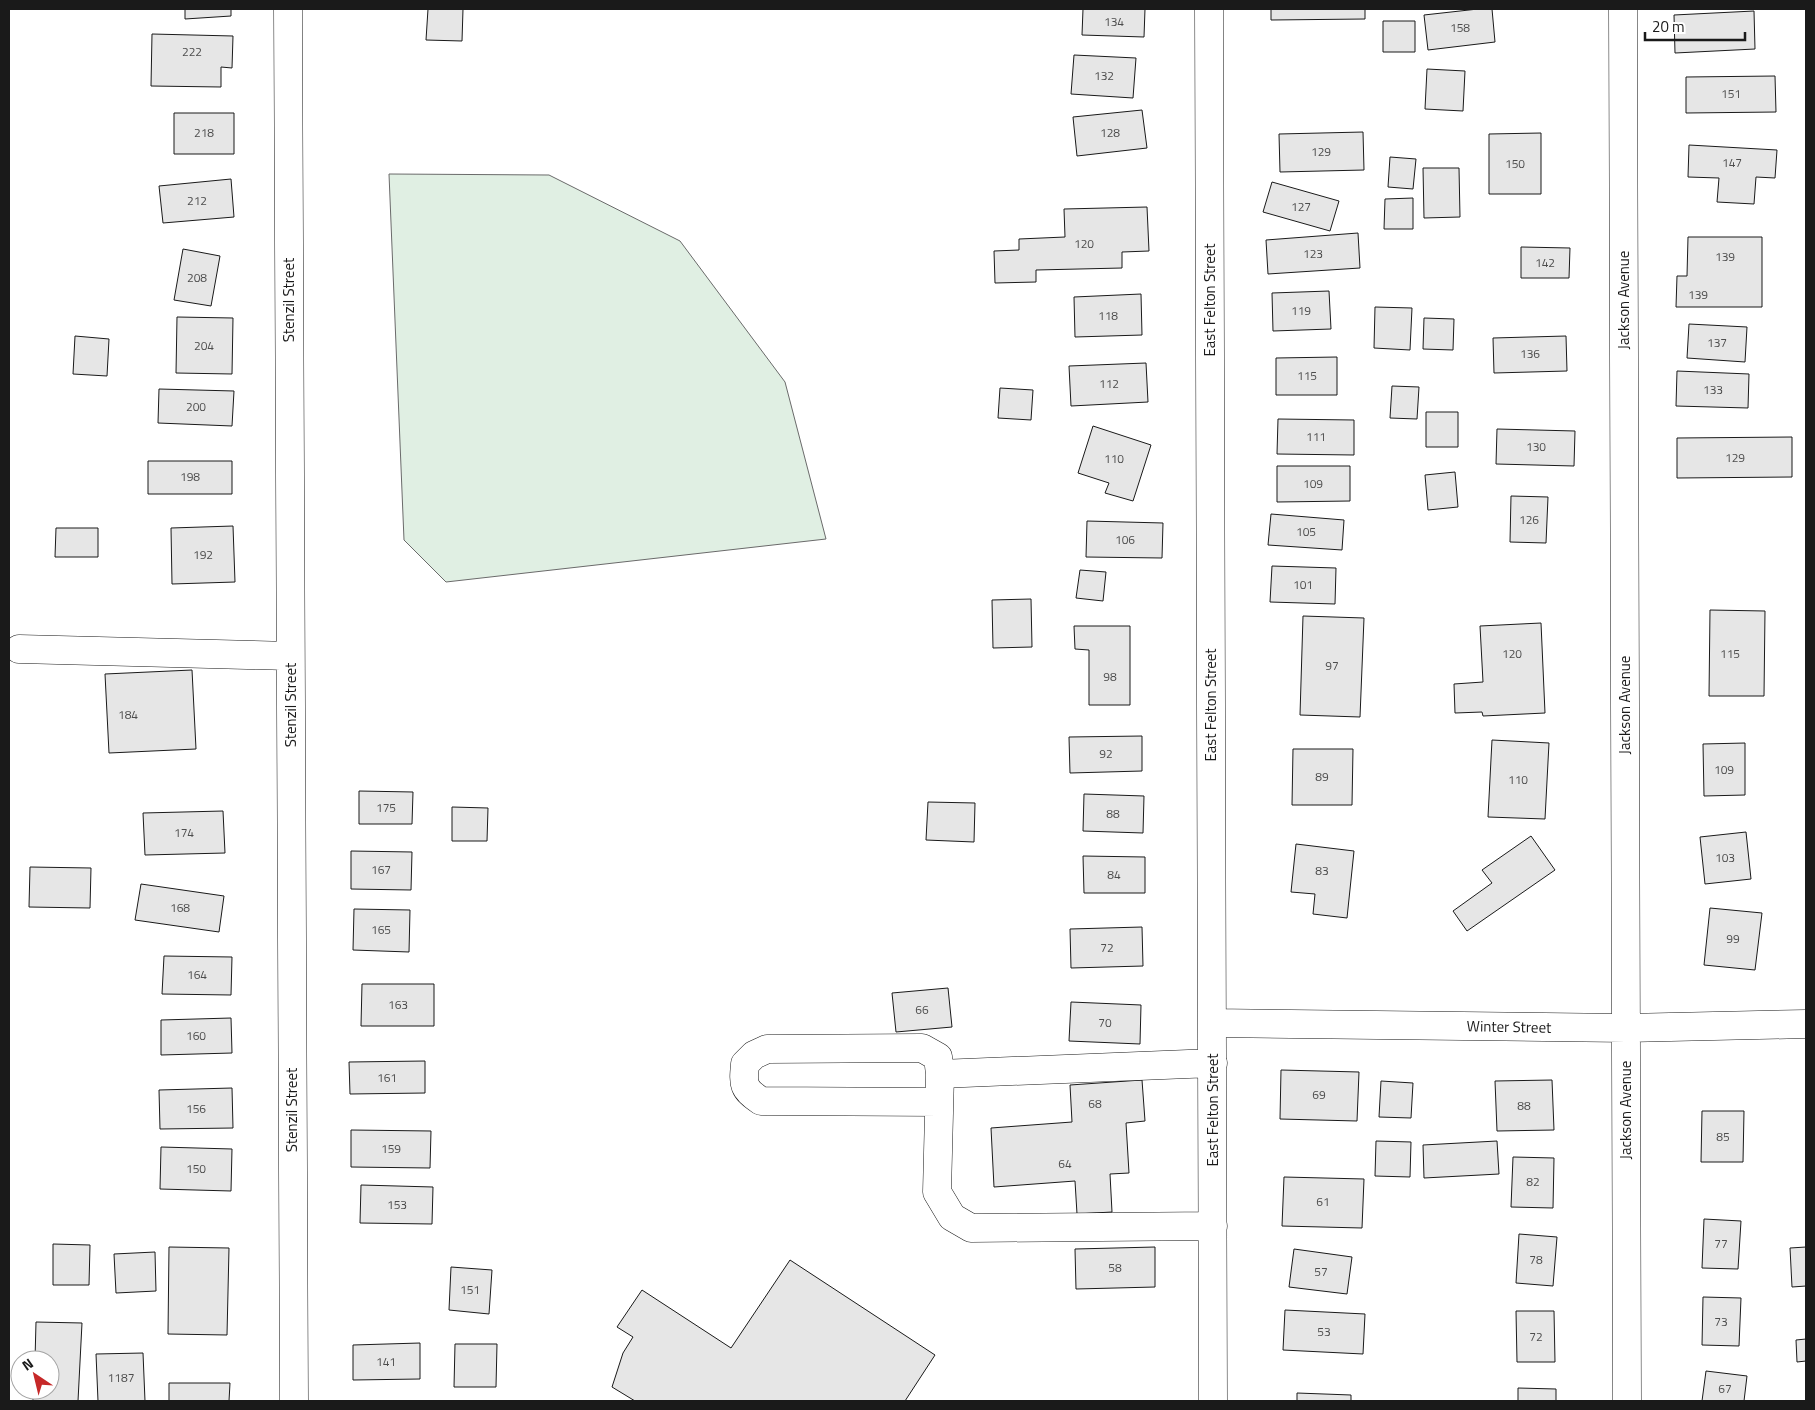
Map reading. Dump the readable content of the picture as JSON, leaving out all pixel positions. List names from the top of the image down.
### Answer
{
  "streets": {
    "street": [
      "Stenzil Street",
      "East Felton Street",
      "Jackson Avenue",
      "Winter Street"
    ]
  },
  "crossings": [
    ["East Felton Street", "Winter Street"],
    ["Jackson Avenue", "Winter Street"]
  ],
  "house_numbers": [
    "134",
    "158",
    "222",
    "132",
    "151",
    "218",
    "128",
    "129",
    "147",
    "150",
    "212",
    "127",
    "120",
    "123",
    "139",
    "142",
    "208",
    "139",
    "119",
    "118",
    "137",
    "204",
    "136",
    "115",
    "112",
    "133",
    "200",
    "111",
    "130",
    "129",
    "110",
    "198",
    "109",
    "126",
    "105",
    "106",
    "192",
    "101",
    "120",
    "115",
    "97",
    "98",
    "184",
    "92",
    "109",
    "89",
    "110",
    "175",
    "88",
    "174",
    "103",
    "167",
    "83",
    "84",
    "168",
    "165",
    "99",
    "72",
    "164",
    "163",
    "66",
    "70",
    "160",
    "161",
    "69",
    "68",
    "88",
    "156",
    "85",
    "159",
    "64",
    "150",
    "82",
    "61",
    "153",
    "77",
    "78",
    "58",
    "57",
    "151",
    "73",
    "53",
    "72",
    "141",
    "1187",
    "67"
  ],
  "scale_bar": "20 m",
  "north": "top left"
}
